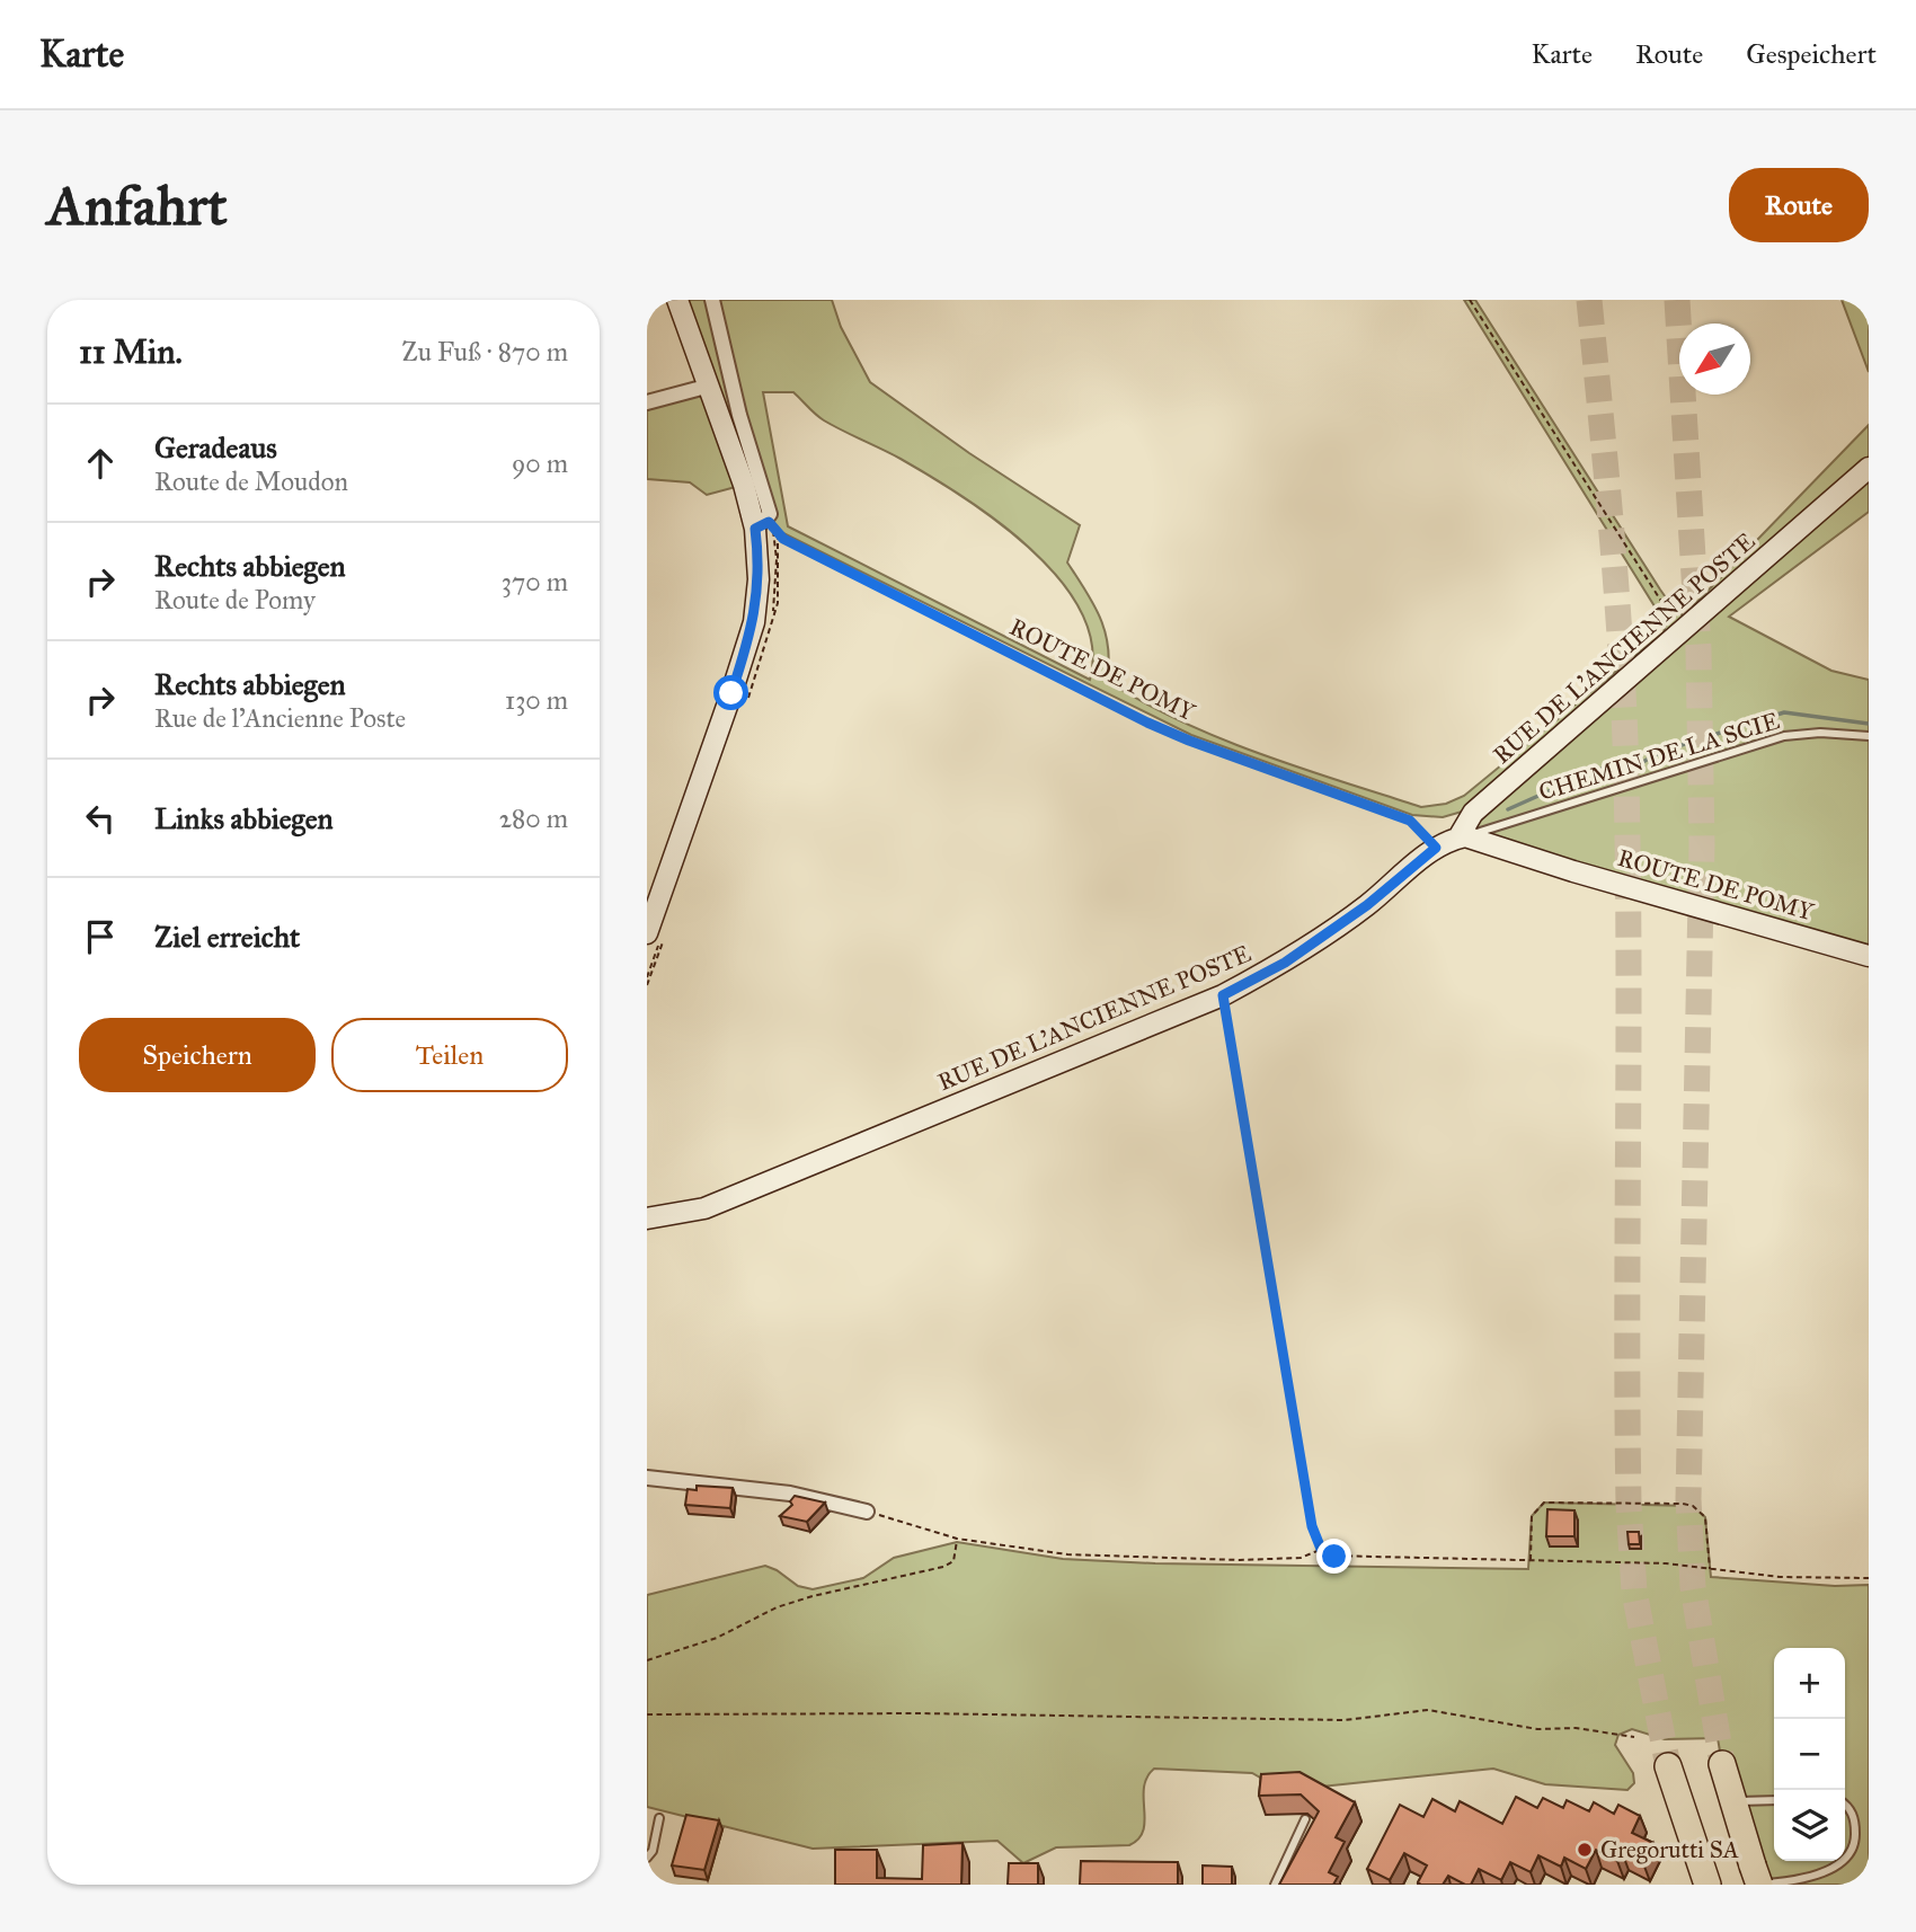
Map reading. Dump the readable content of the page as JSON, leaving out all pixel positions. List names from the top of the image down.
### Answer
{
  "streets": {
    "street": ["RUE DE L'ANCIENNE POSTE", "ROUTE DE POMY"],
    "lane": ["CHEMIN DE LA SCIE"]
  },
  "crossings": [
    ["RUE DE L'ANCIENNE POSTE", "ROUTE DE POMY"],
    ["RUE DE L'ANCIENNE POSTE", "CHEMIN DE LA SCIE"],
    ["ROUTE DE POMY", "CHEMIN DE LA SCIE"]
  ],
  "places": ["Gregorutti SA"],
  "north": "bottom left",
  "page": {
    "header": "Karte",
    "nav": ["Karte", "Route", "Gespeichert"],
    "buttons": [
      "Route",
      ["Speichern", "Teilen"]
    ],
    "title": "Anfahrt",
    "heading": ["11 Min.", "Zu Fuß · 870 m"],
    "list": [
      ["Geradeaus", "Route de Moudon", "90 m"],
      ["Rechts abbiegen", "Route de Pomy", "370 m"],
      ["Rechts abbiegen", "Rue de l'Ancienne Poste", "130 m"],
      ["Links abbiegen", "280 m"],
      "Ziel erreicht"
    ],
    "map_buttons": ["+", "−"]
  }
}
